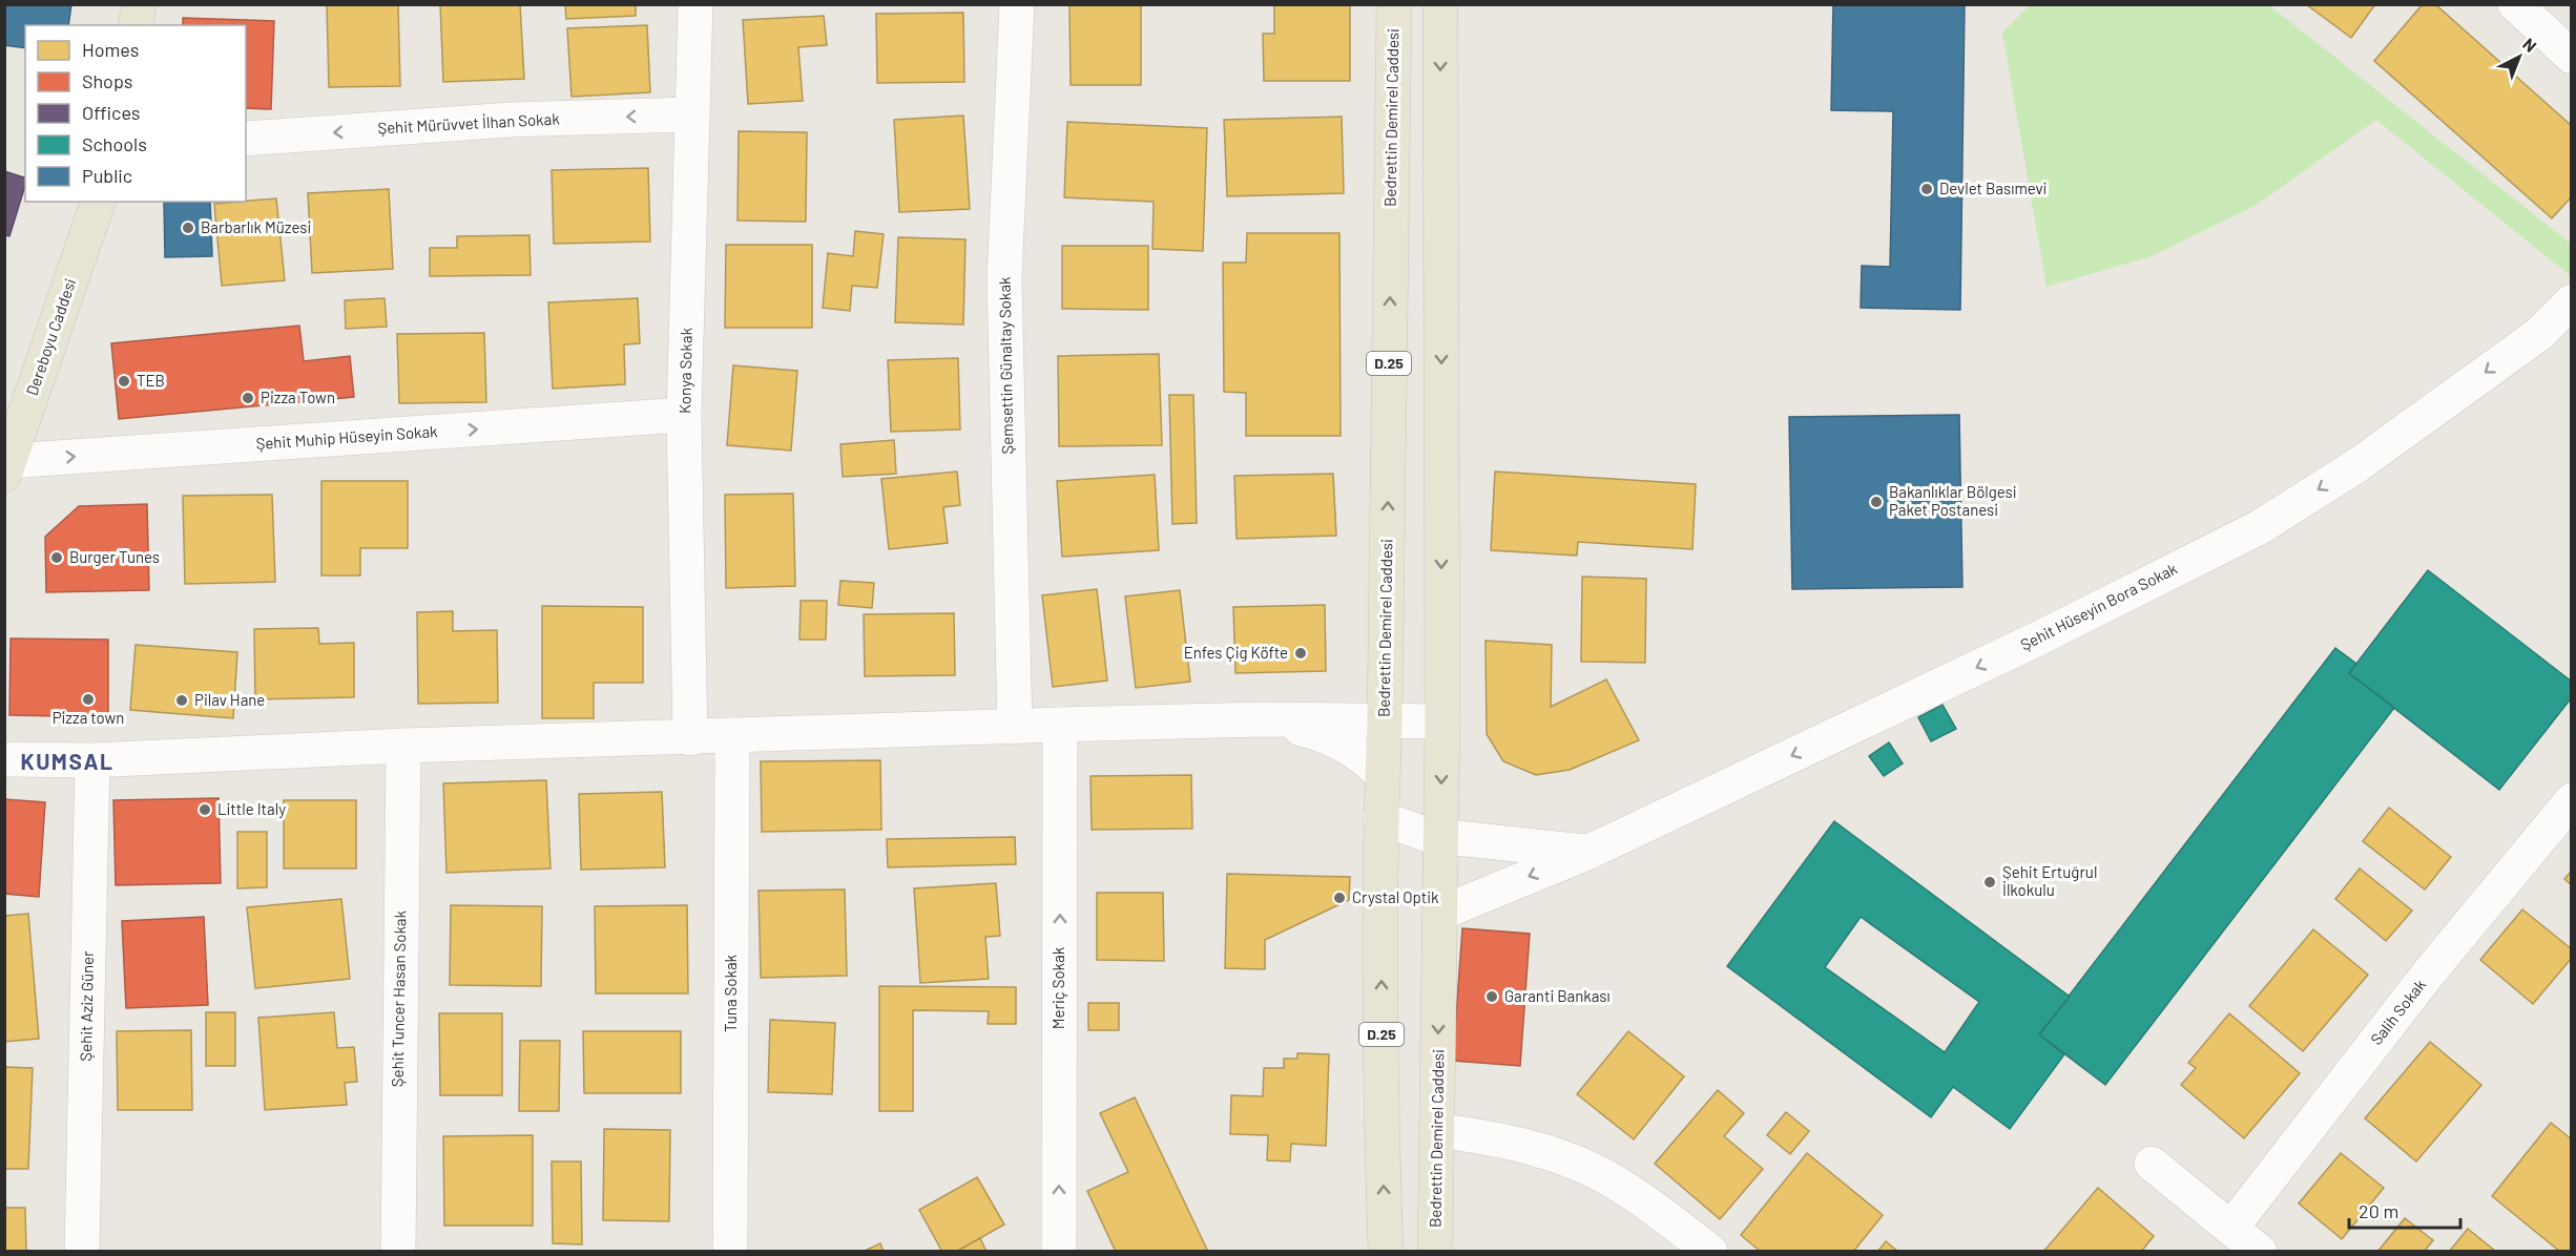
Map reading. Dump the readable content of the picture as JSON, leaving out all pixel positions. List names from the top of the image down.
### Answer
{
  "streets": {
    "main road": ["Bedrettin Demirel Caddesi", "Dereboyu Caddesi", "D.25"],
    "street": [
      "Şehit Mürüvvet İlhan Sokak",
      "Şemsettin Günaltay Sokak",
      "Konya Sokak",
      "Şehit Muhip Hüseyin Sokak",
      "Şehit Hüseyin Bora Sokak",
      "Meriç Sokak",
      "Tuna Sokak",
      "Şehit Tuncer Hasan Sokak",
      "Şehit Aziz Güner",
      "Salih Sokak"
    ]
  },
  "crossings": [
    ["Bedrettin Demirel Caddesi", "Şehit Hüseyin Bora Sokak"],
    ["Şehit Mürüvvet İlhan Sokak", "Konya Sokak"],
    ["Dereboyu Caddesi", "Şehit Muhip Hüseyin Sokak"],
    ["Konya Sokak", "Şehit Muhip Hüseyin Sokak"]
  ],
  "one_way": ["Şehit Mürüvvet İlhan Sokak", "Şehit Hüseyin Bora Sokak", "Meriç Sokak"],
  "districts": ["KUMSAL"],
  "places": [
    "Devlet Basımevi",
    "Barbarlık Müzesi",
    "TEB",
    "Pizza Town",
    "Bakanlıklar Bölgesi Paket Postanesi",
    "Burger Tunes",
    "Enfes Çig Köfte",
    "Pizza town",
    "Pilav Hane",
    "Little Italy",
    "Şehit Ertuğrul İlkokulu",
    "Crystal Optik",
    "Garanti Bankası"
  ],
  "legend": [
    "Homes",
    "Shops",
    "Offices",
    "Schools",
    "Public"
  ],
  "scale_bar": "20 m",
  "north": "top right"
}
